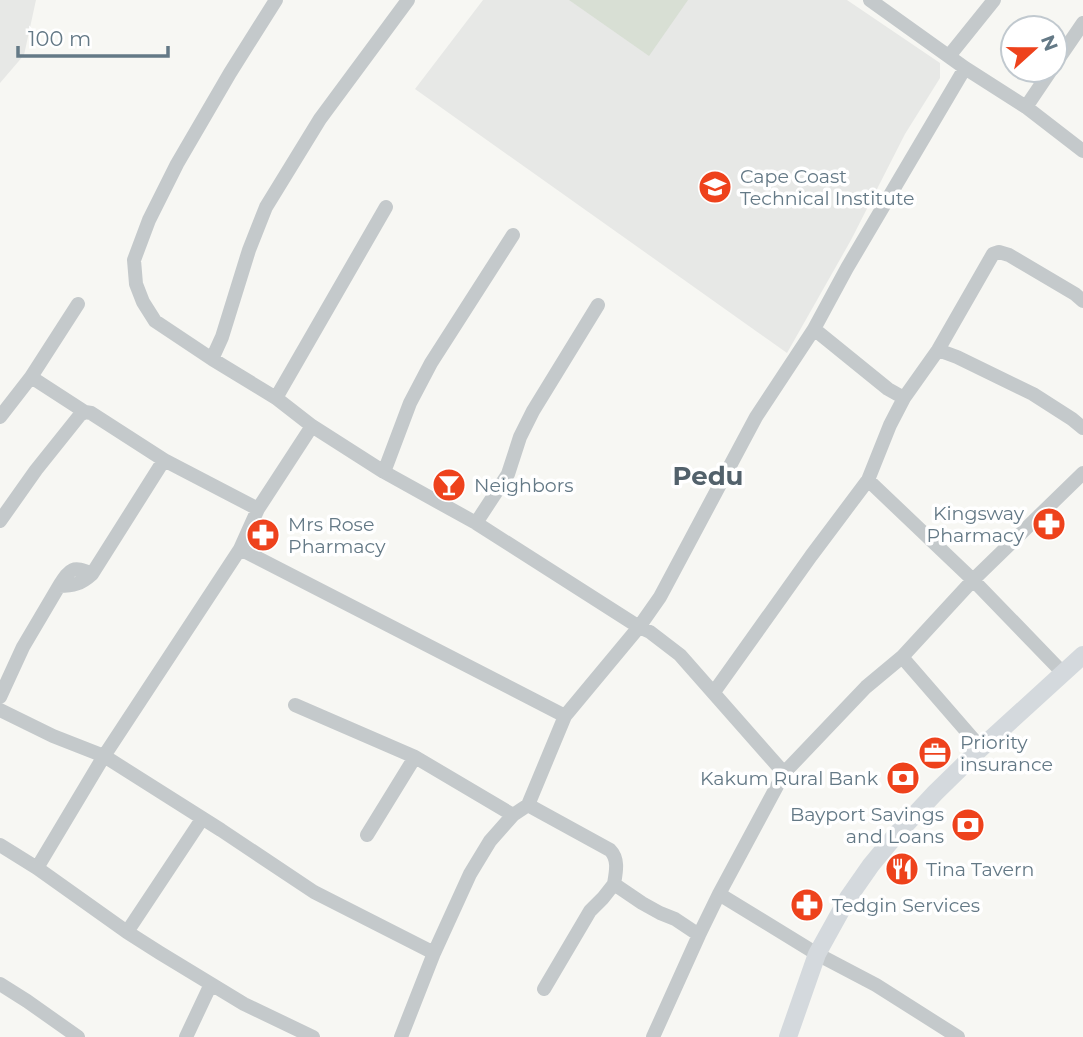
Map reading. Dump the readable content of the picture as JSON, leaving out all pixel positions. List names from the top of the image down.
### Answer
{
  "districts": ["Pedu"],
  "places": {
    "school or university": ["Cape Coast Technical Institute"],
    "bar": ["Neighbors"],
    "pharmacy": ["Kingsway Pharmacy", "Mrs Rose Pharmacy", "Tedgin Services"],
    "office": ["Priority insurance"],
    "bank": ["Kakum Rural Bank", "Bayport Savings and Loans"],
    "restaurant": ["Tina Tavern"]
  },
  "scale_bar": "100 m",
  "north": "right"
}
